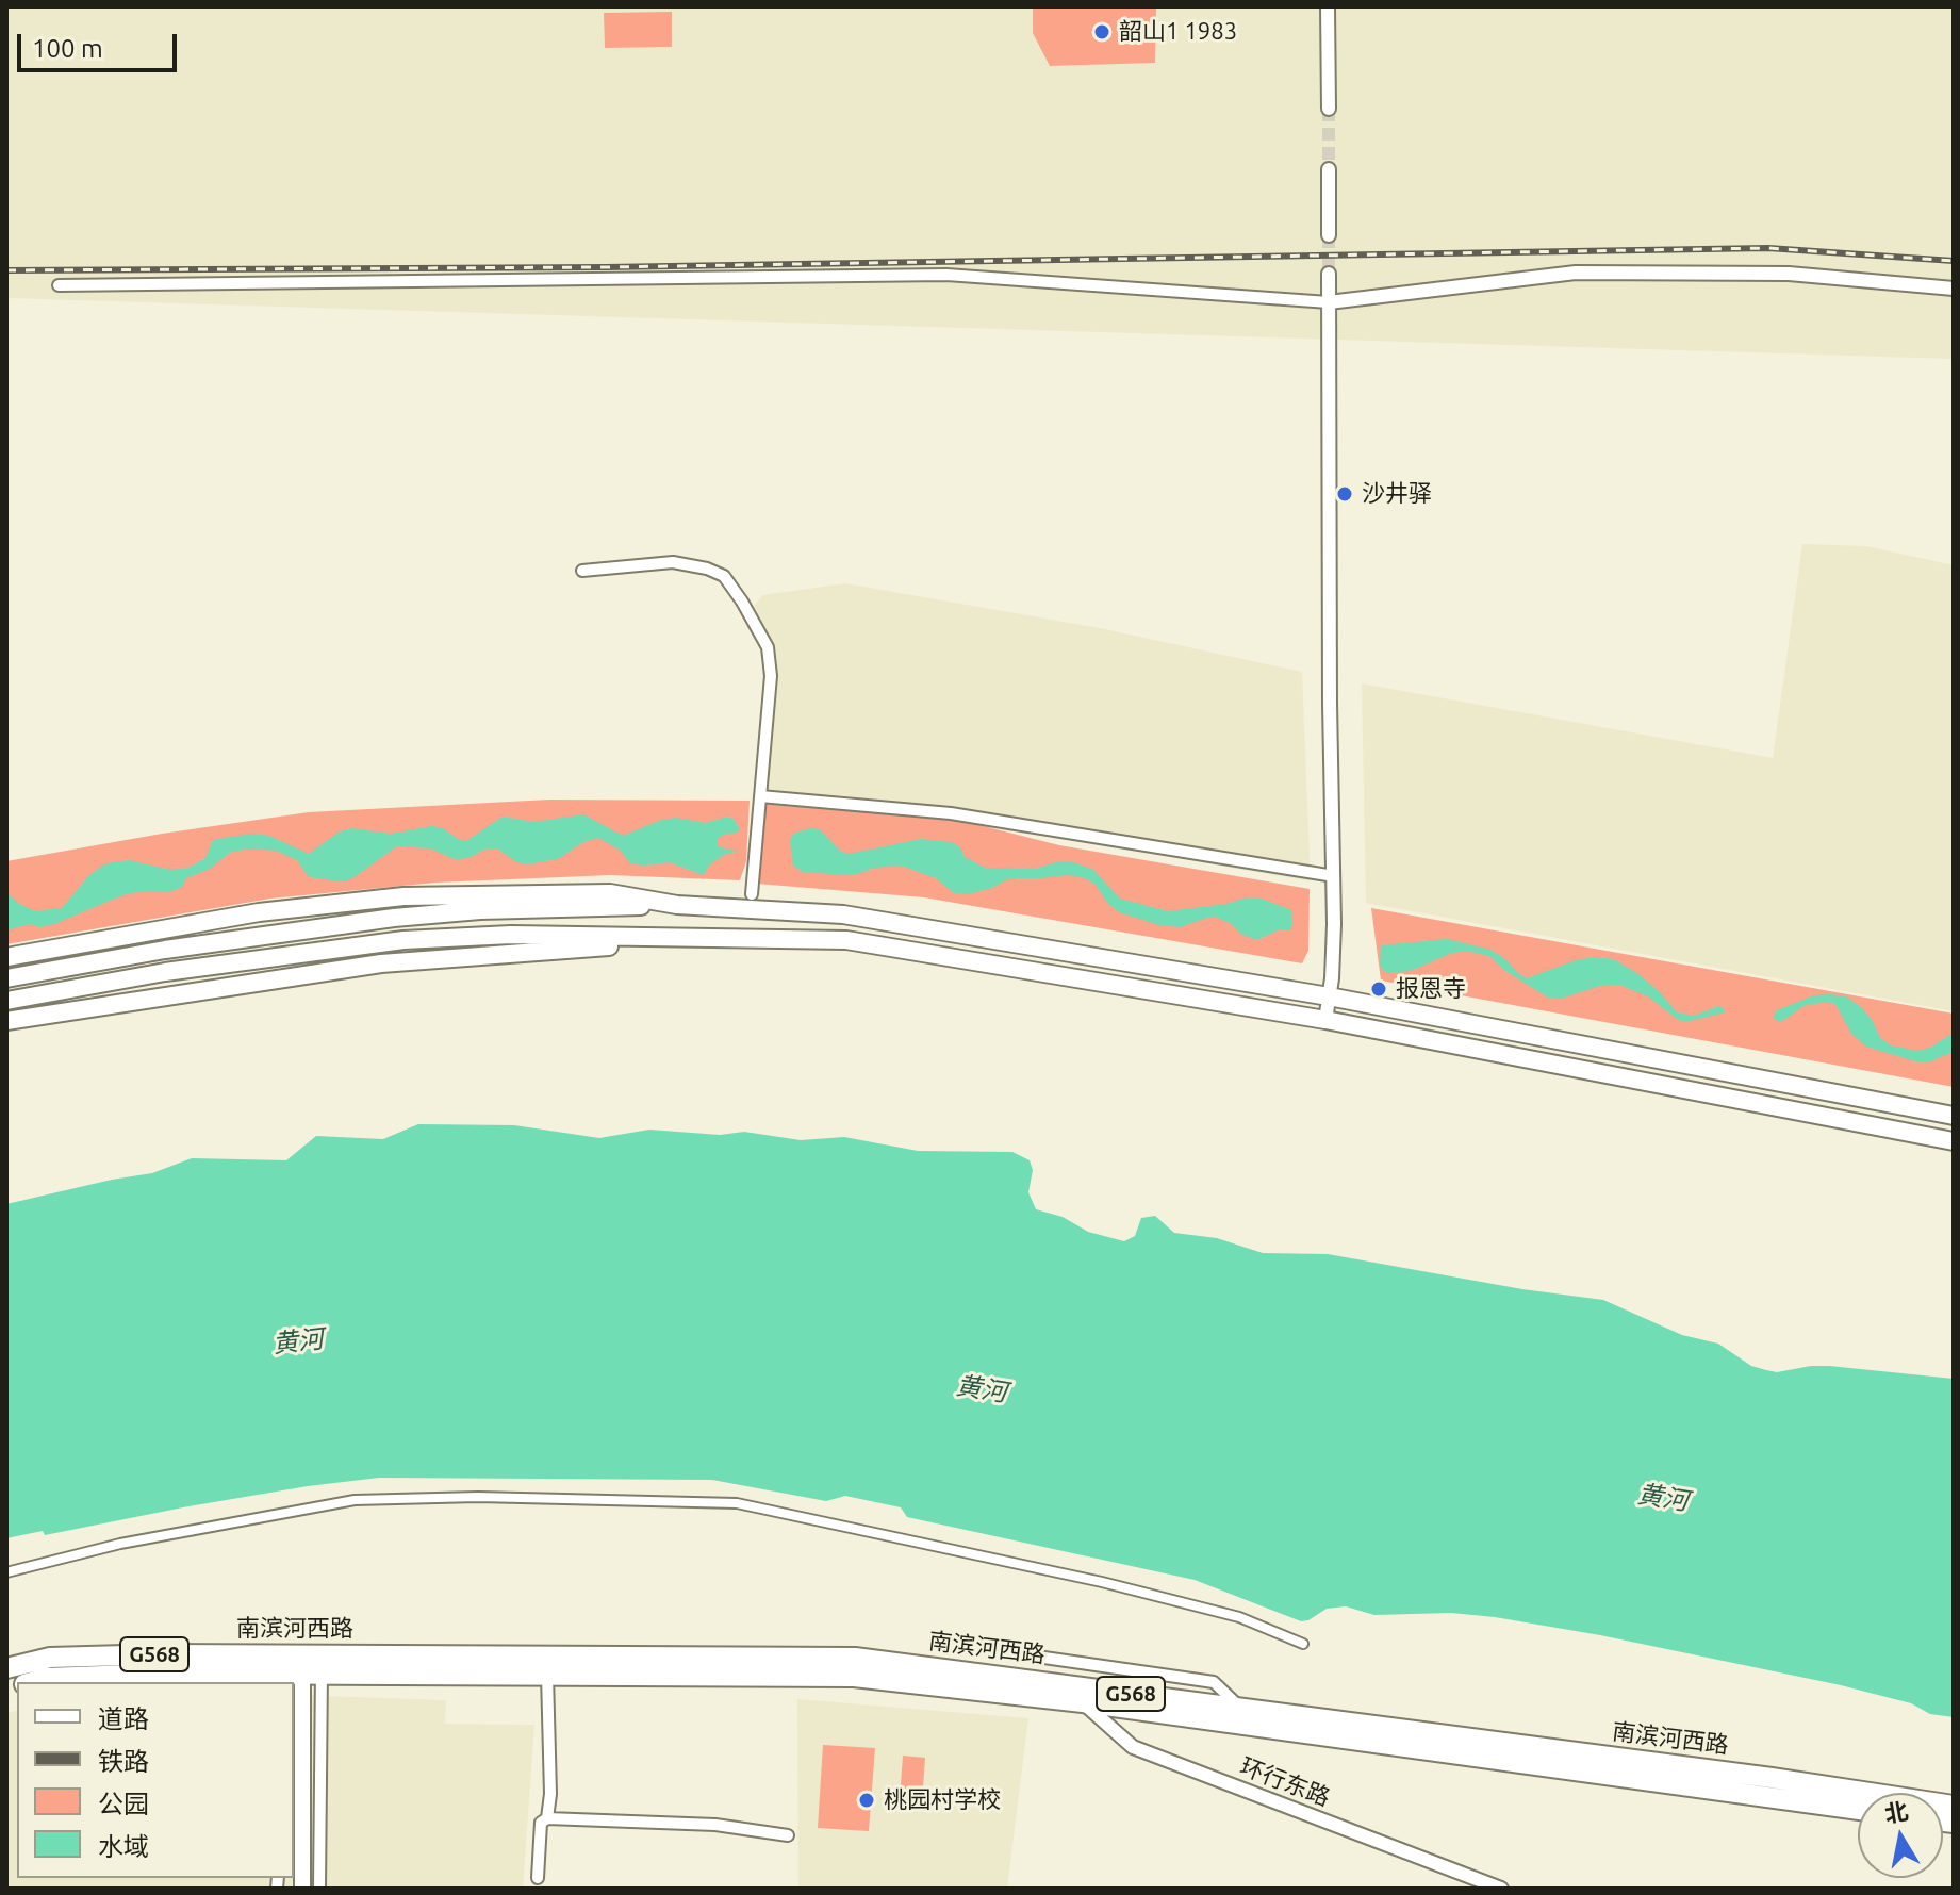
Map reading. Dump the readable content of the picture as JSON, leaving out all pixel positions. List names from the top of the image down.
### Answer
{
  "streets": {
    "highway": ["南滨河西路", "G568"],
    "street": ["环行东路"]
  },
  "crossings": [
    ["南滨河西路", "环行东路"]
  ],
  "water": ["黄河"],
  "places": [
    "韶山1 1983",
    "沙井驿",
    "报恩寺",
    "桃园村学校"
  ],
  "legend": [
    "道路",
    "铁路",
    "公园",
    "水域"
  ],
  "scale_bar": "100 m",
  "north": "top"
}
